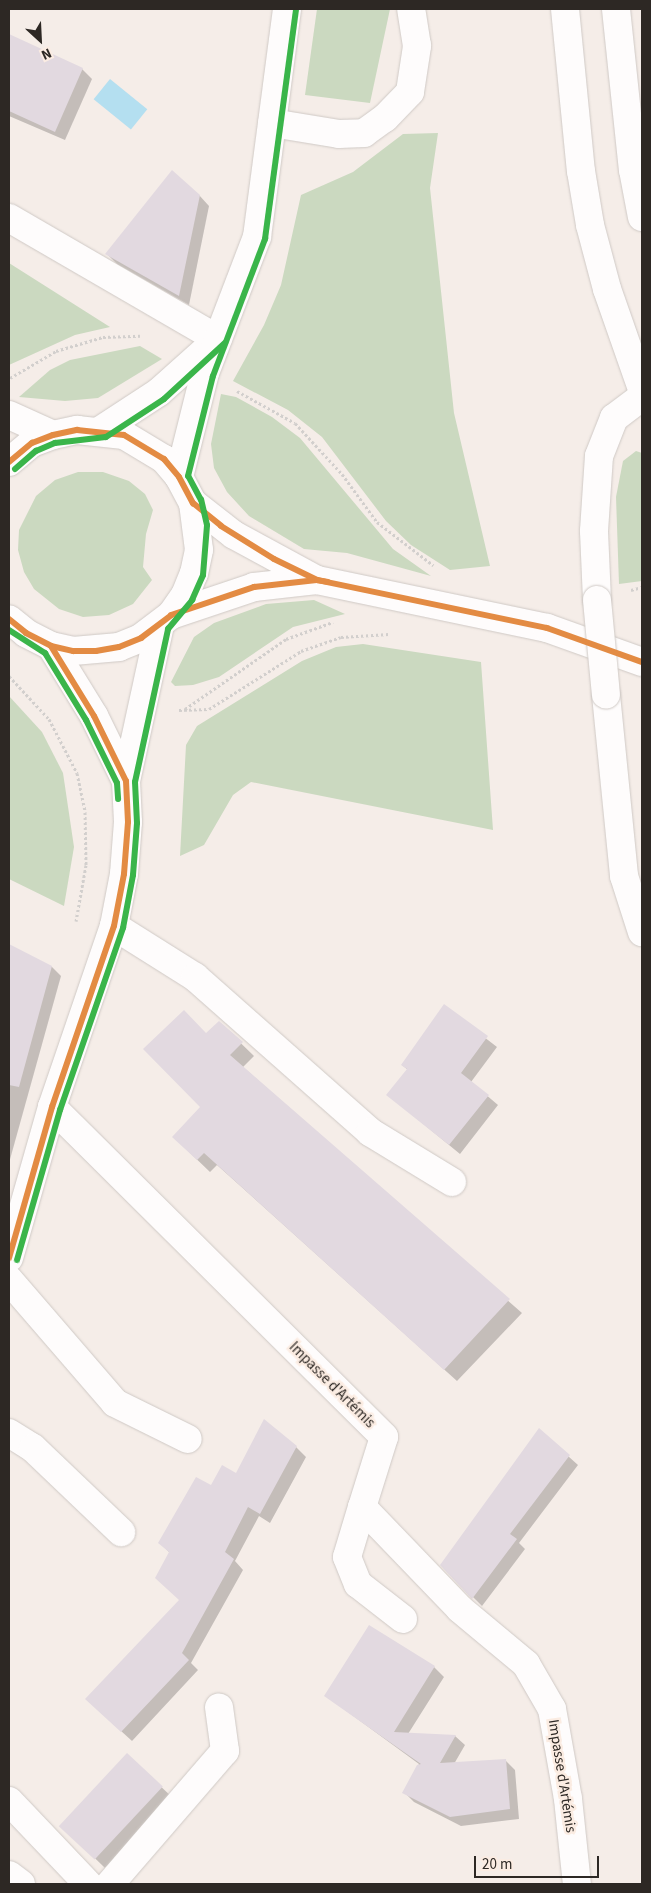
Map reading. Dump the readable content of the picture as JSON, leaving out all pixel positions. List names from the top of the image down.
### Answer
{
  "streets": {
    "street": ["Impasse d'Artémis"]
  },
  "scale_bar": "20 m",
  "north": "bottom right"
}
